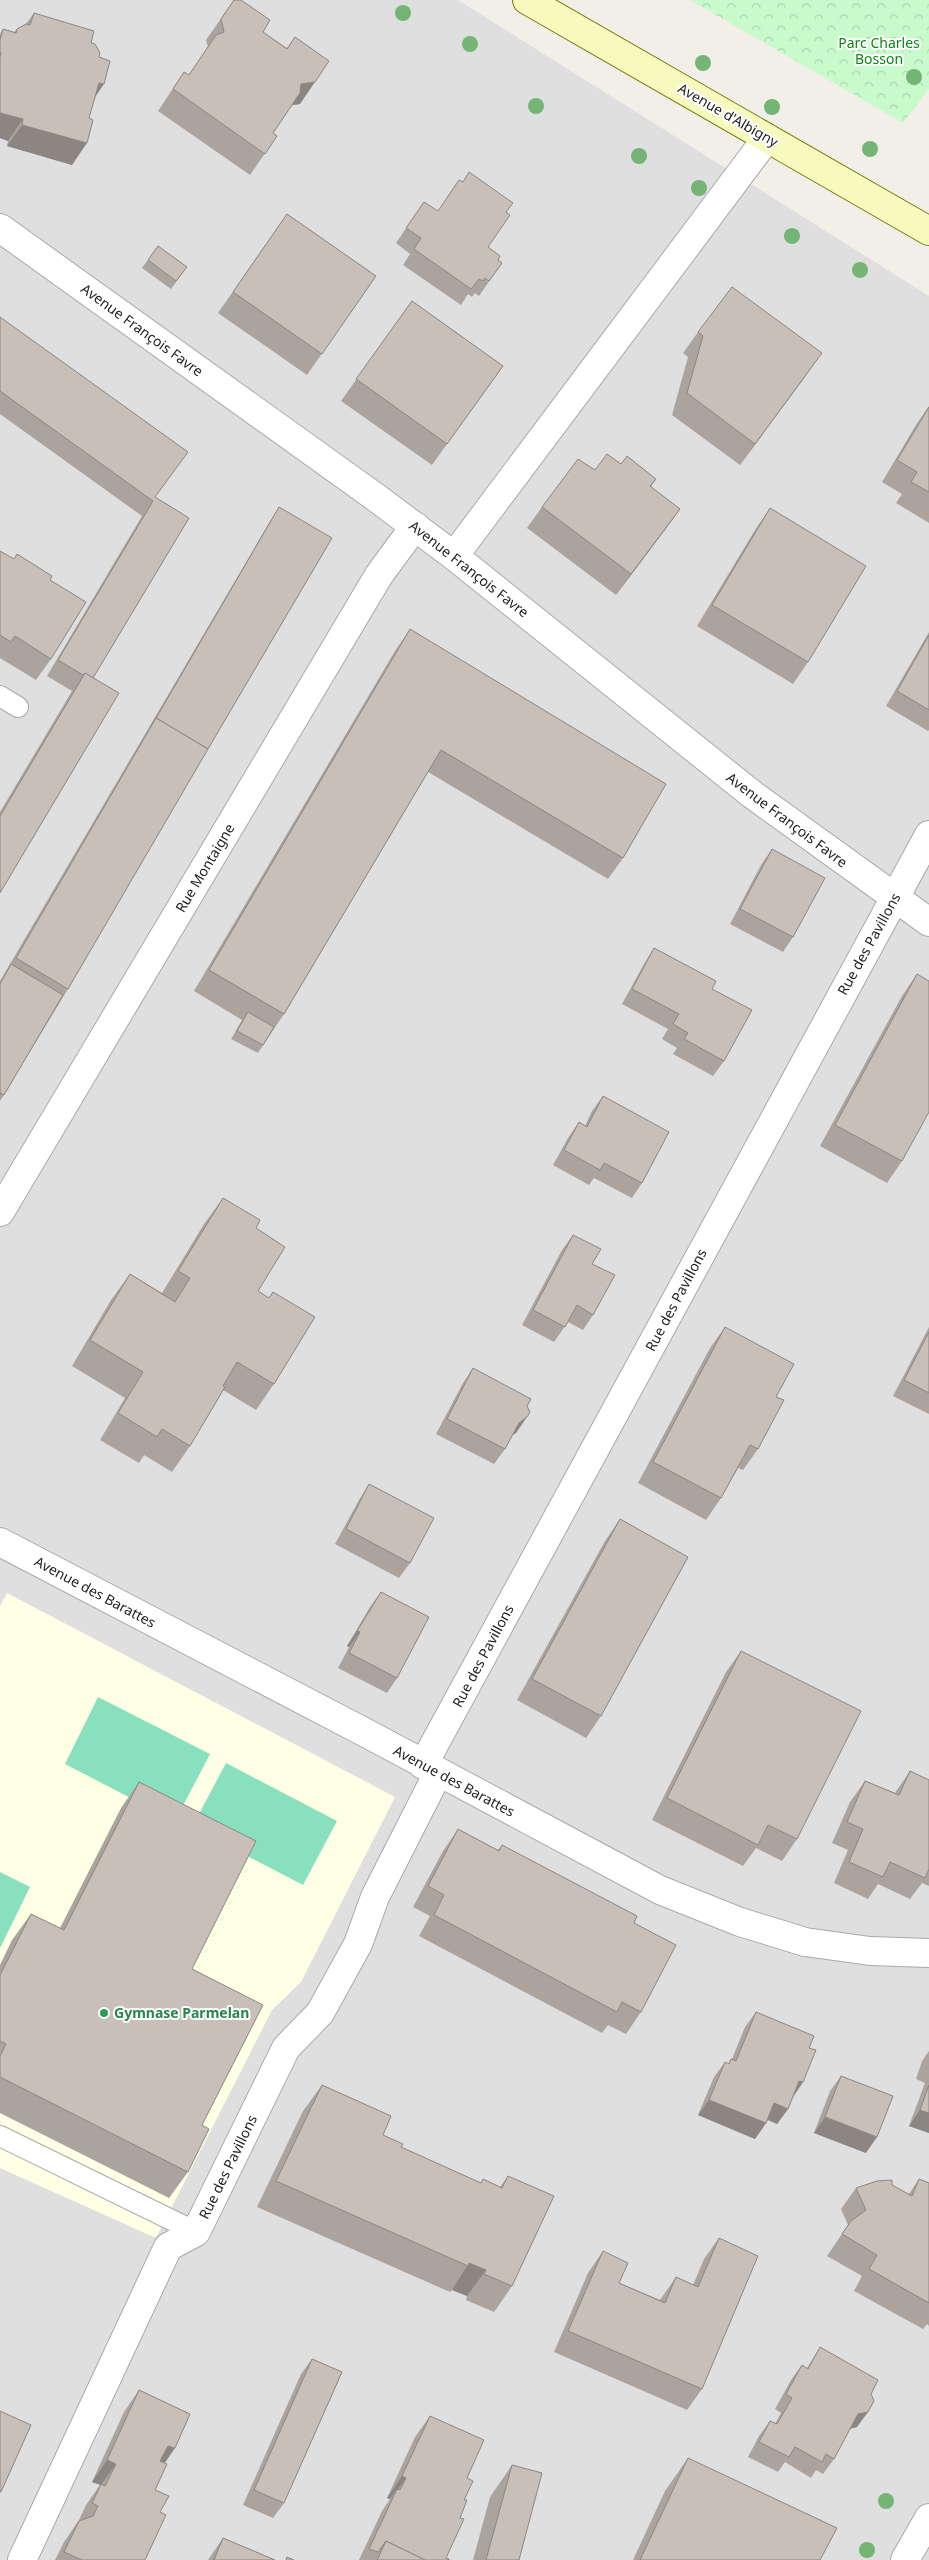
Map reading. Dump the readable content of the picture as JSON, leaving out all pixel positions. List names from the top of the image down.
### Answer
{
  "streets": {
    "main road": ["Avenue d'Albigny"],
    "street": [
      "Avenue François Favre",
      "Rue Montaigne",
      "Rue des Pavillons",
      "Avenue des Barattes"
    ]
  },
  "crossings": [
    ["Avenue François Favre", "Rue Montaigne"],
    ["Avenue François Favre", "Rue des Pavillons"],
    ["Rue des Pavillons", "Avenue des Barattes"]
  ],
  "parks": ["Parc Charles Bosson"],
  "places": ["Gymnase Parmelan"]
}
